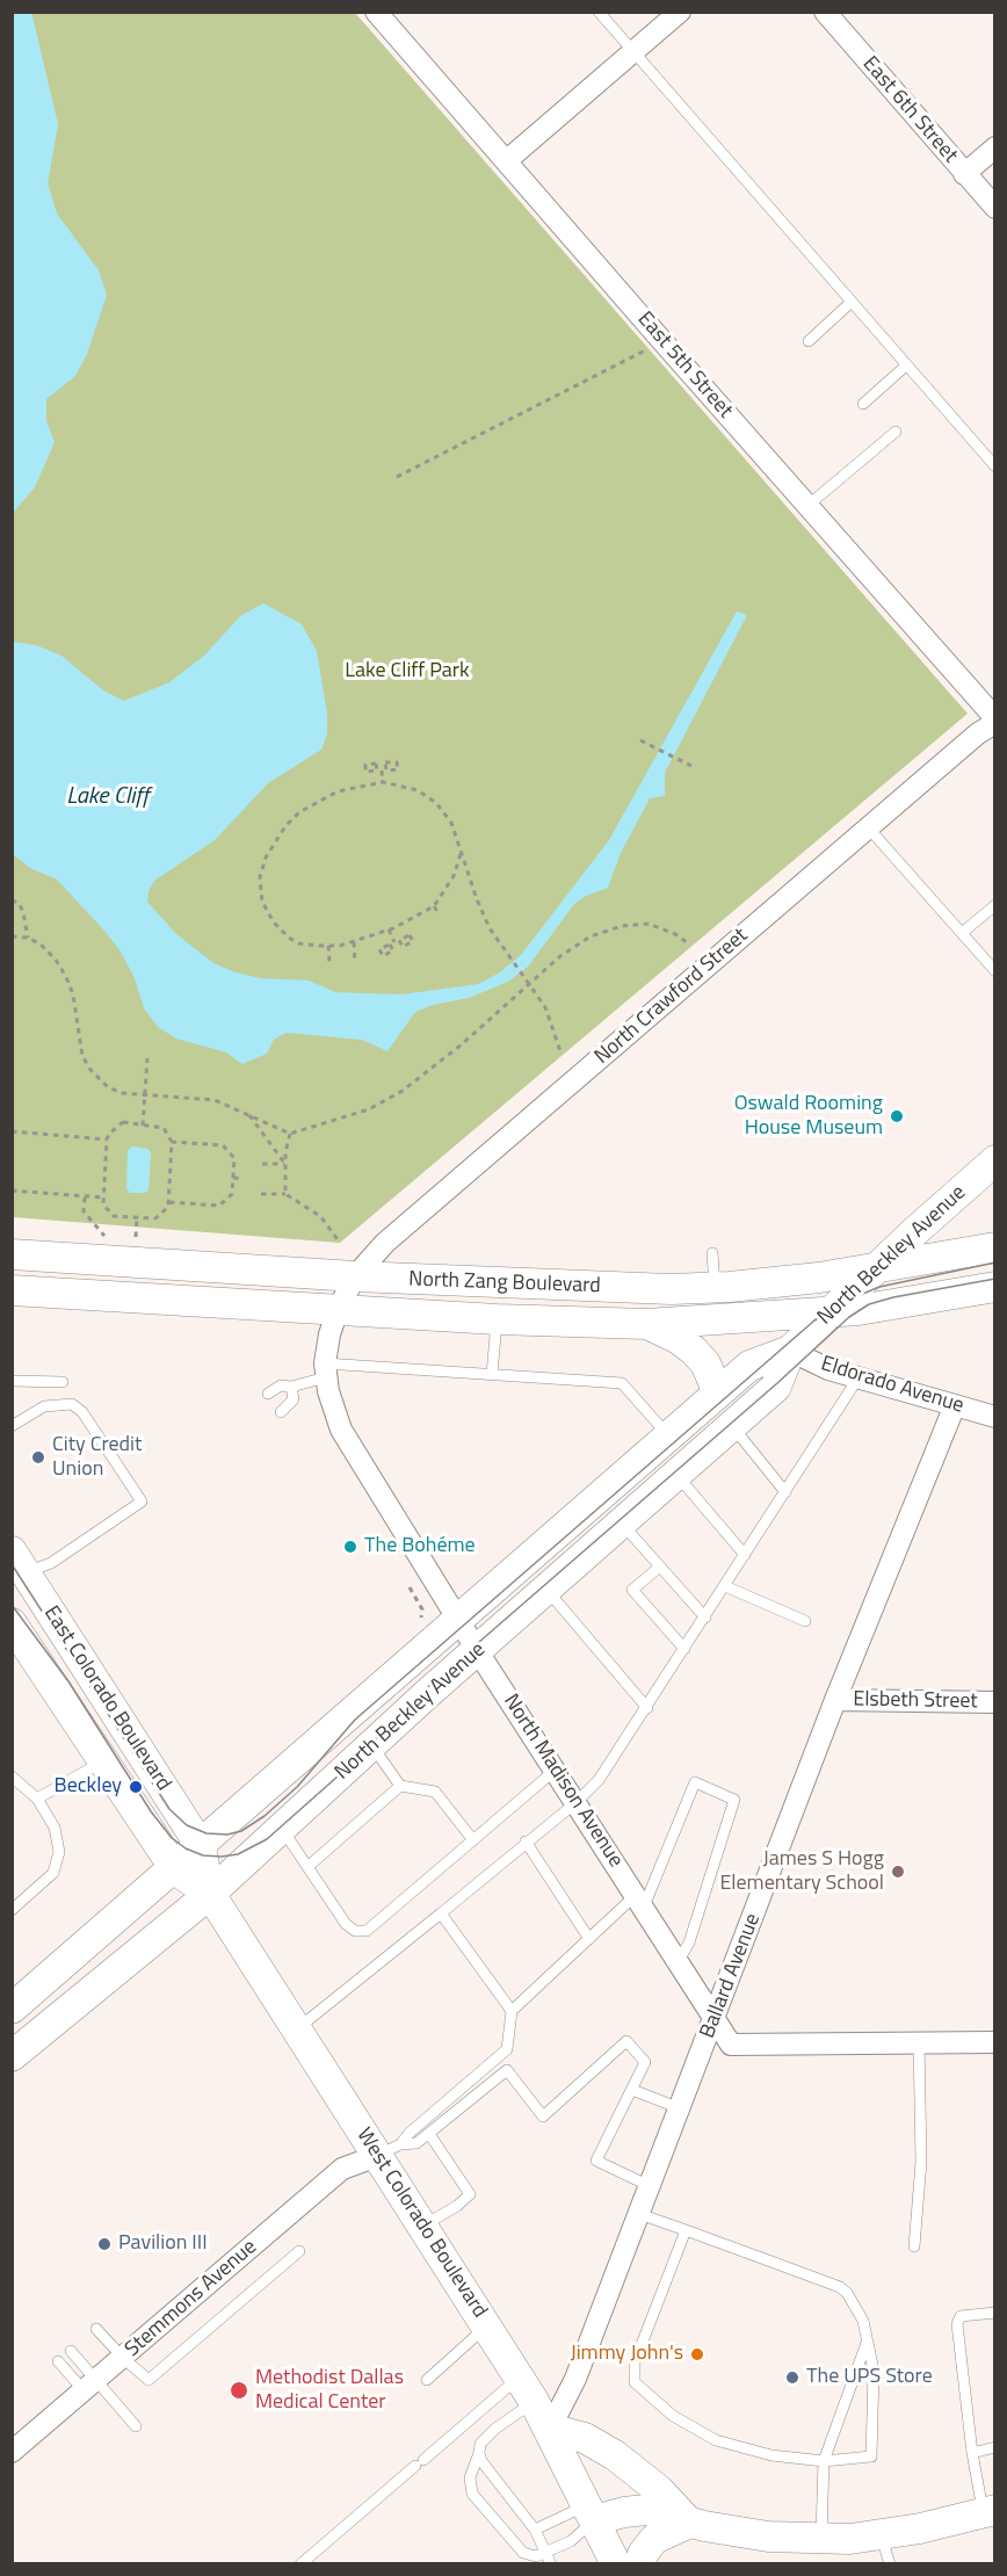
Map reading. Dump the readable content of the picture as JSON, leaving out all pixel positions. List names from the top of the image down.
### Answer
{
  "streets": {
    "main road": [
      "North Beckley Avenue",
      "North Zang Boulevard",
      "East Colorado Boulevard",
      "West Colorado Boulevard"
    ],
    "street": [
      "East 6th Street",
      "East 5th Street",
      "North Crawford Street",
      "Eldorado Avenue",
      "Elsbeth Street",
      "North Madison Avenue",
      "Ballard Avenue",
      "Stemmons Avenue"
    ]
  },
  "crossings": [
    ["East 5th Street", "North Crawford Street"],
    ["North Crawford Street", "North Zang Boulevard"],
    ["North Crawford Street", "North Madison Avenue"],
    ["North Beckley Avenue", "North Zang Boulevard"],
    ["North Beckley Avenue", "Eldorado Avenue"],
    ["North Beckley Avenue", "East Colorado Boulevard"],
    ["North Beckley Avenue", "North Madison Avenue"],
    ["North Beckley Avenue", "West Colorado Boulevard"],
    ["North Zang Boulevard", "North Madison Avenue"],
    ["Eldorado Avenue", "Ballard Avenue"],
    ["East Colorado Boulevard", "West Colorado Boulevard"],
    ["Elsbeth Street", "Ballard Avenue"],
    ["North Madison Avenue", "Ballard Avenue"],
    ["Ballard Avenue", "West Colorado Boulevard"],
    ["West Colorado Boulevard", "Stemmons Avenue"]
  ],
  "water": ["Lake Cliff"],
  "parks": ["Lake Cliff Park"],
  "places": [
    "Oswald Rooming House Museum",
    "City Credit Union",
    "The Bohéme",
    "Beckley",
    "James S Hogg Elementary School",
    "Pavilion III",
    "Jimmy John's",
    "The UPS Store",
    "Methodist Dallas Medical Center"
  ]
}
